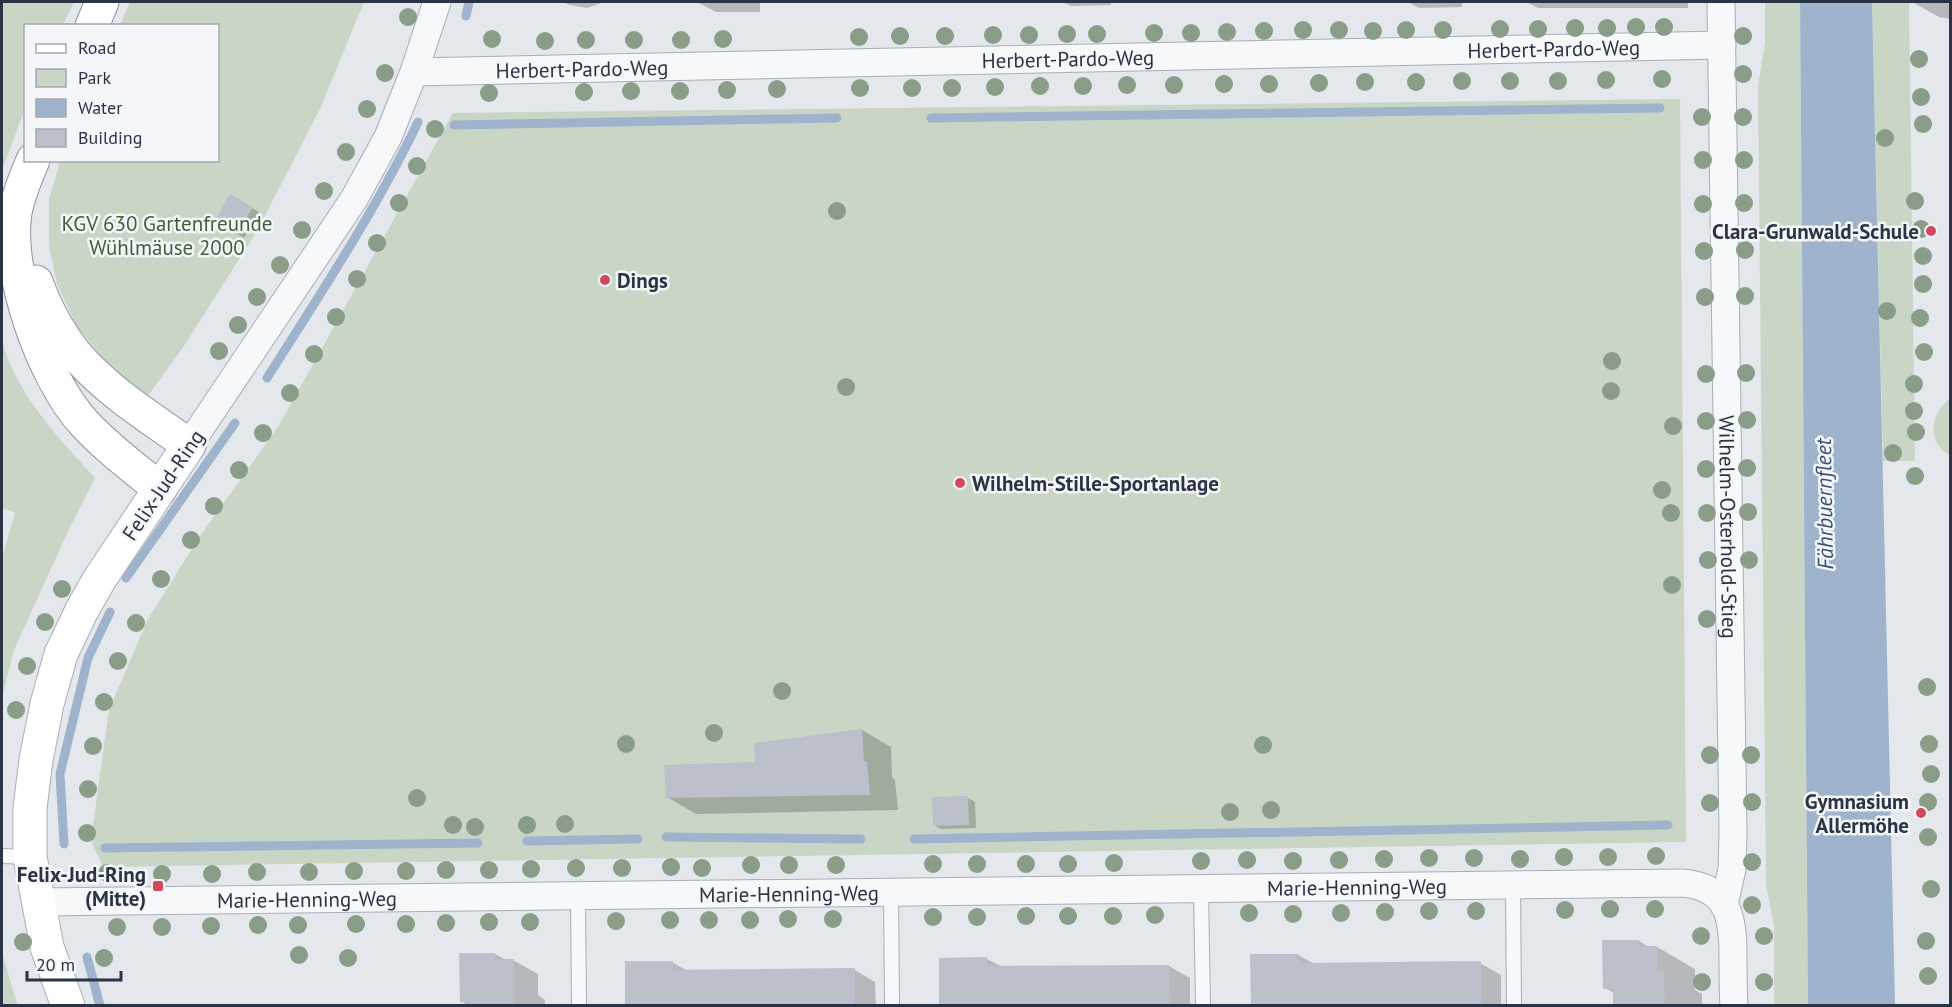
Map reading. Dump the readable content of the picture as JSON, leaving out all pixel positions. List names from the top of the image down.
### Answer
{
  "streets": {
    "main road": ["Felix-Jud-Ring"],
    "street": ["Herbert-Pardo-Weg", "Wilhelm-Osterhold-Stieg", "Marie-Henning-Weg"]
  },
  "crossings": [
    ["Herbert-Pardo-Weg", "Felix-Jud-Ring"],
    ["Herbert-Pardo-Weg", "Wilhelm-Osterhold-Stieg"],
    ["Felix-Jud-Ring", "Marie-Henning-Weg"],
    ["Wilhelm-Osterhold-Stieg", "Marie-Henning-Weg"]
  ],
  "water": ["Fährbuernfleet"],
  "parks": ["KGV 630 Gartenfreunde Wühlmäuse 2000"],
  "places": {
    "other": [
      "Clara-Grunwald-Schule",
      "Dings",
      "Wilhelm-Stille-Sportanlage",
      "Gymnasium Allermöhe"
    ],
    "transit": ["Felix-Jud-Ring (Mitte)"]
  },
  "legend": [
    "Road",
    "Park",
    "Water",
    "Building"
  ],
  "scale_bar": "20 m"
}
